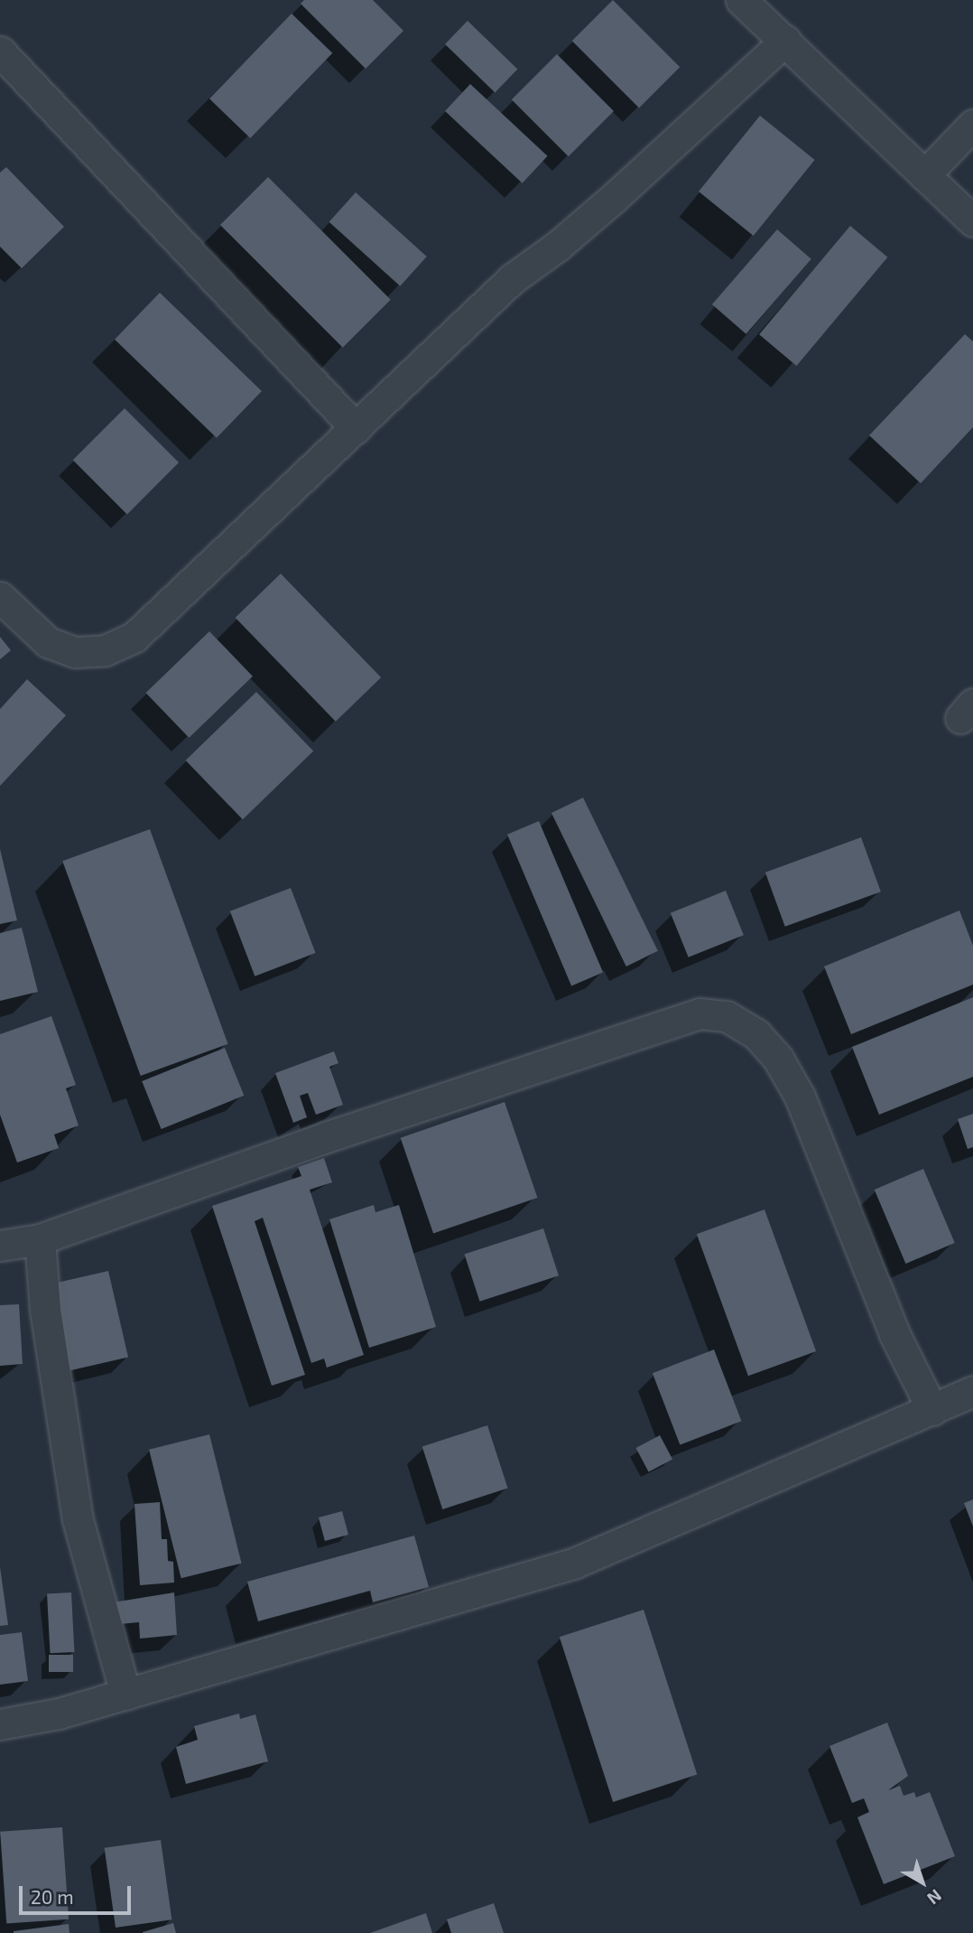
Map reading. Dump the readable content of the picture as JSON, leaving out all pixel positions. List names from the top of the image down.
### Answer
{
  "scale_bar": "20 m",
  "north": "bottom right"
}
